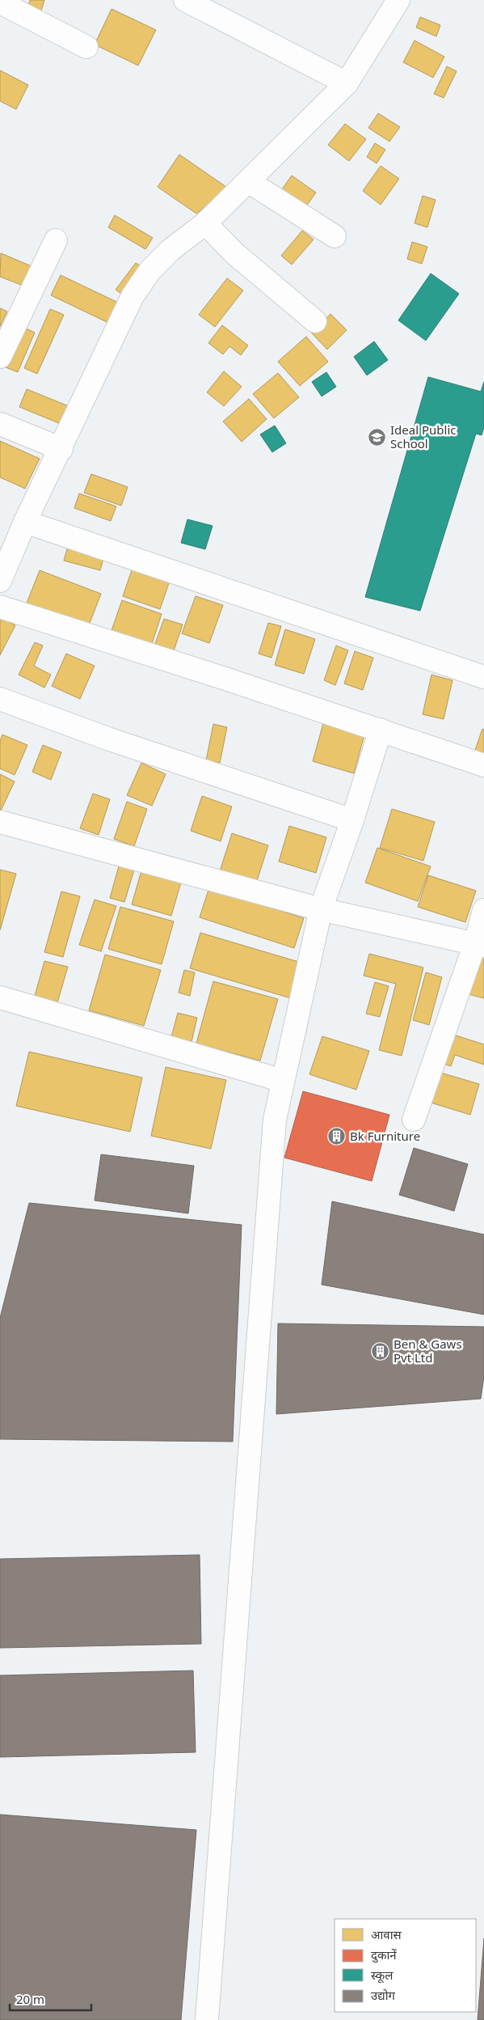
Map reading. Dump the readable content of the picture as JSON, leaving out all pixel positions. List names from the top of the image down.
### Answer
{
  "places": {
    "school or university": ["Ideal Public School"],
    "building": ["Bk Furniture", "Ben & Gaws Pvt Ltd"]
  },
  "legend": [
    "आवास",
    "दुकानें",
    "स्कूल",
    "उद्योग"
  ],
  "scale_bar": "20 m"
}
